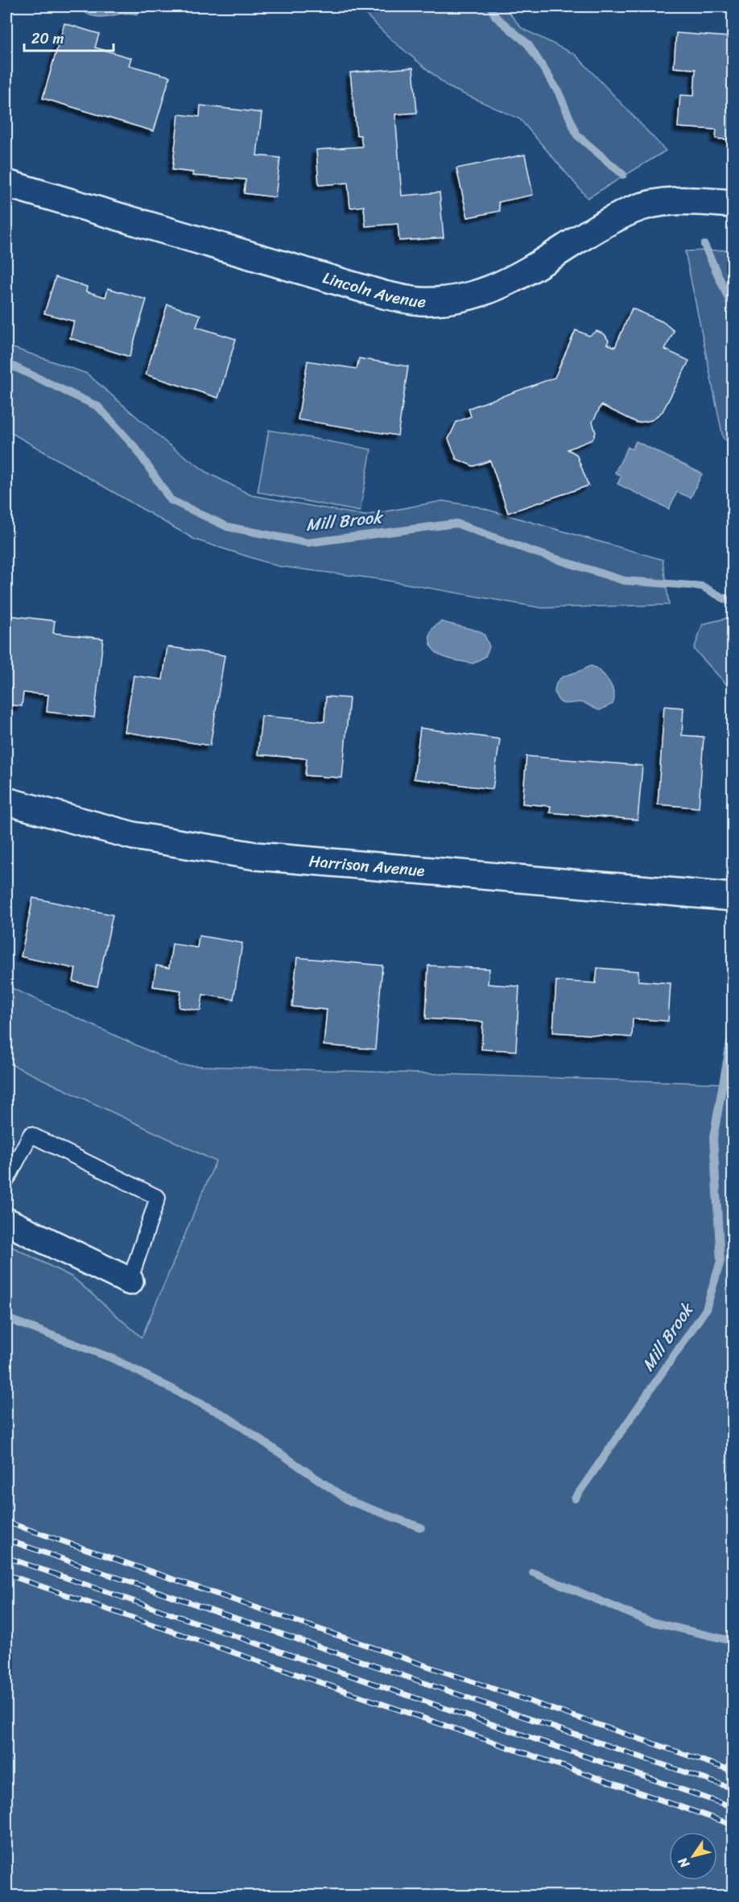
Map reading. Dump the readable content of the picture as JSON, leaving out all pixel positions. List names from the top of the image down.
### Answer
{
  "streets": {
    "street": ["Lincoln Avenue", "Harrison Avenue"]
  },
  "water": ["Mill Brook"],
  "scale_bar": "20 m",
  "north": "bottom left"
}
